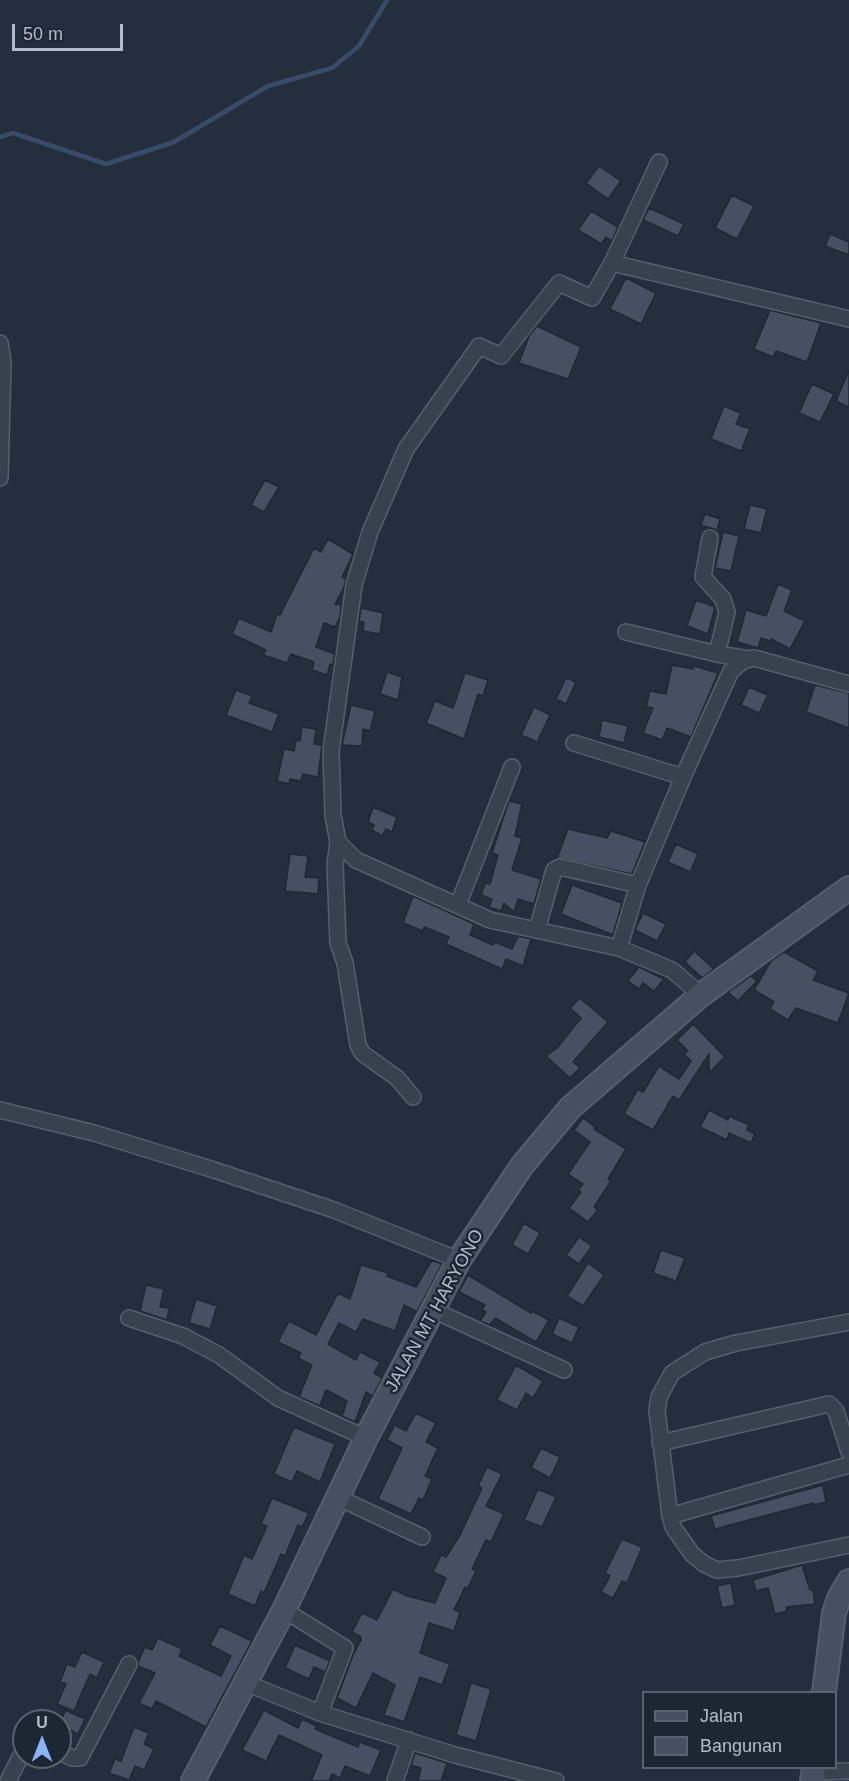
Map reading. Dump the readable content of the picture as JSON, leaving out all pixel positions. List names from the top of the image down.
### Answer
{
  "streets": {
    "main road": ["JALAN MT HARYONO"]
  },
  "legend": ["Jalan", "Bangunan"],
  "scale_bar": "50 m",
  "north": "top"
}
